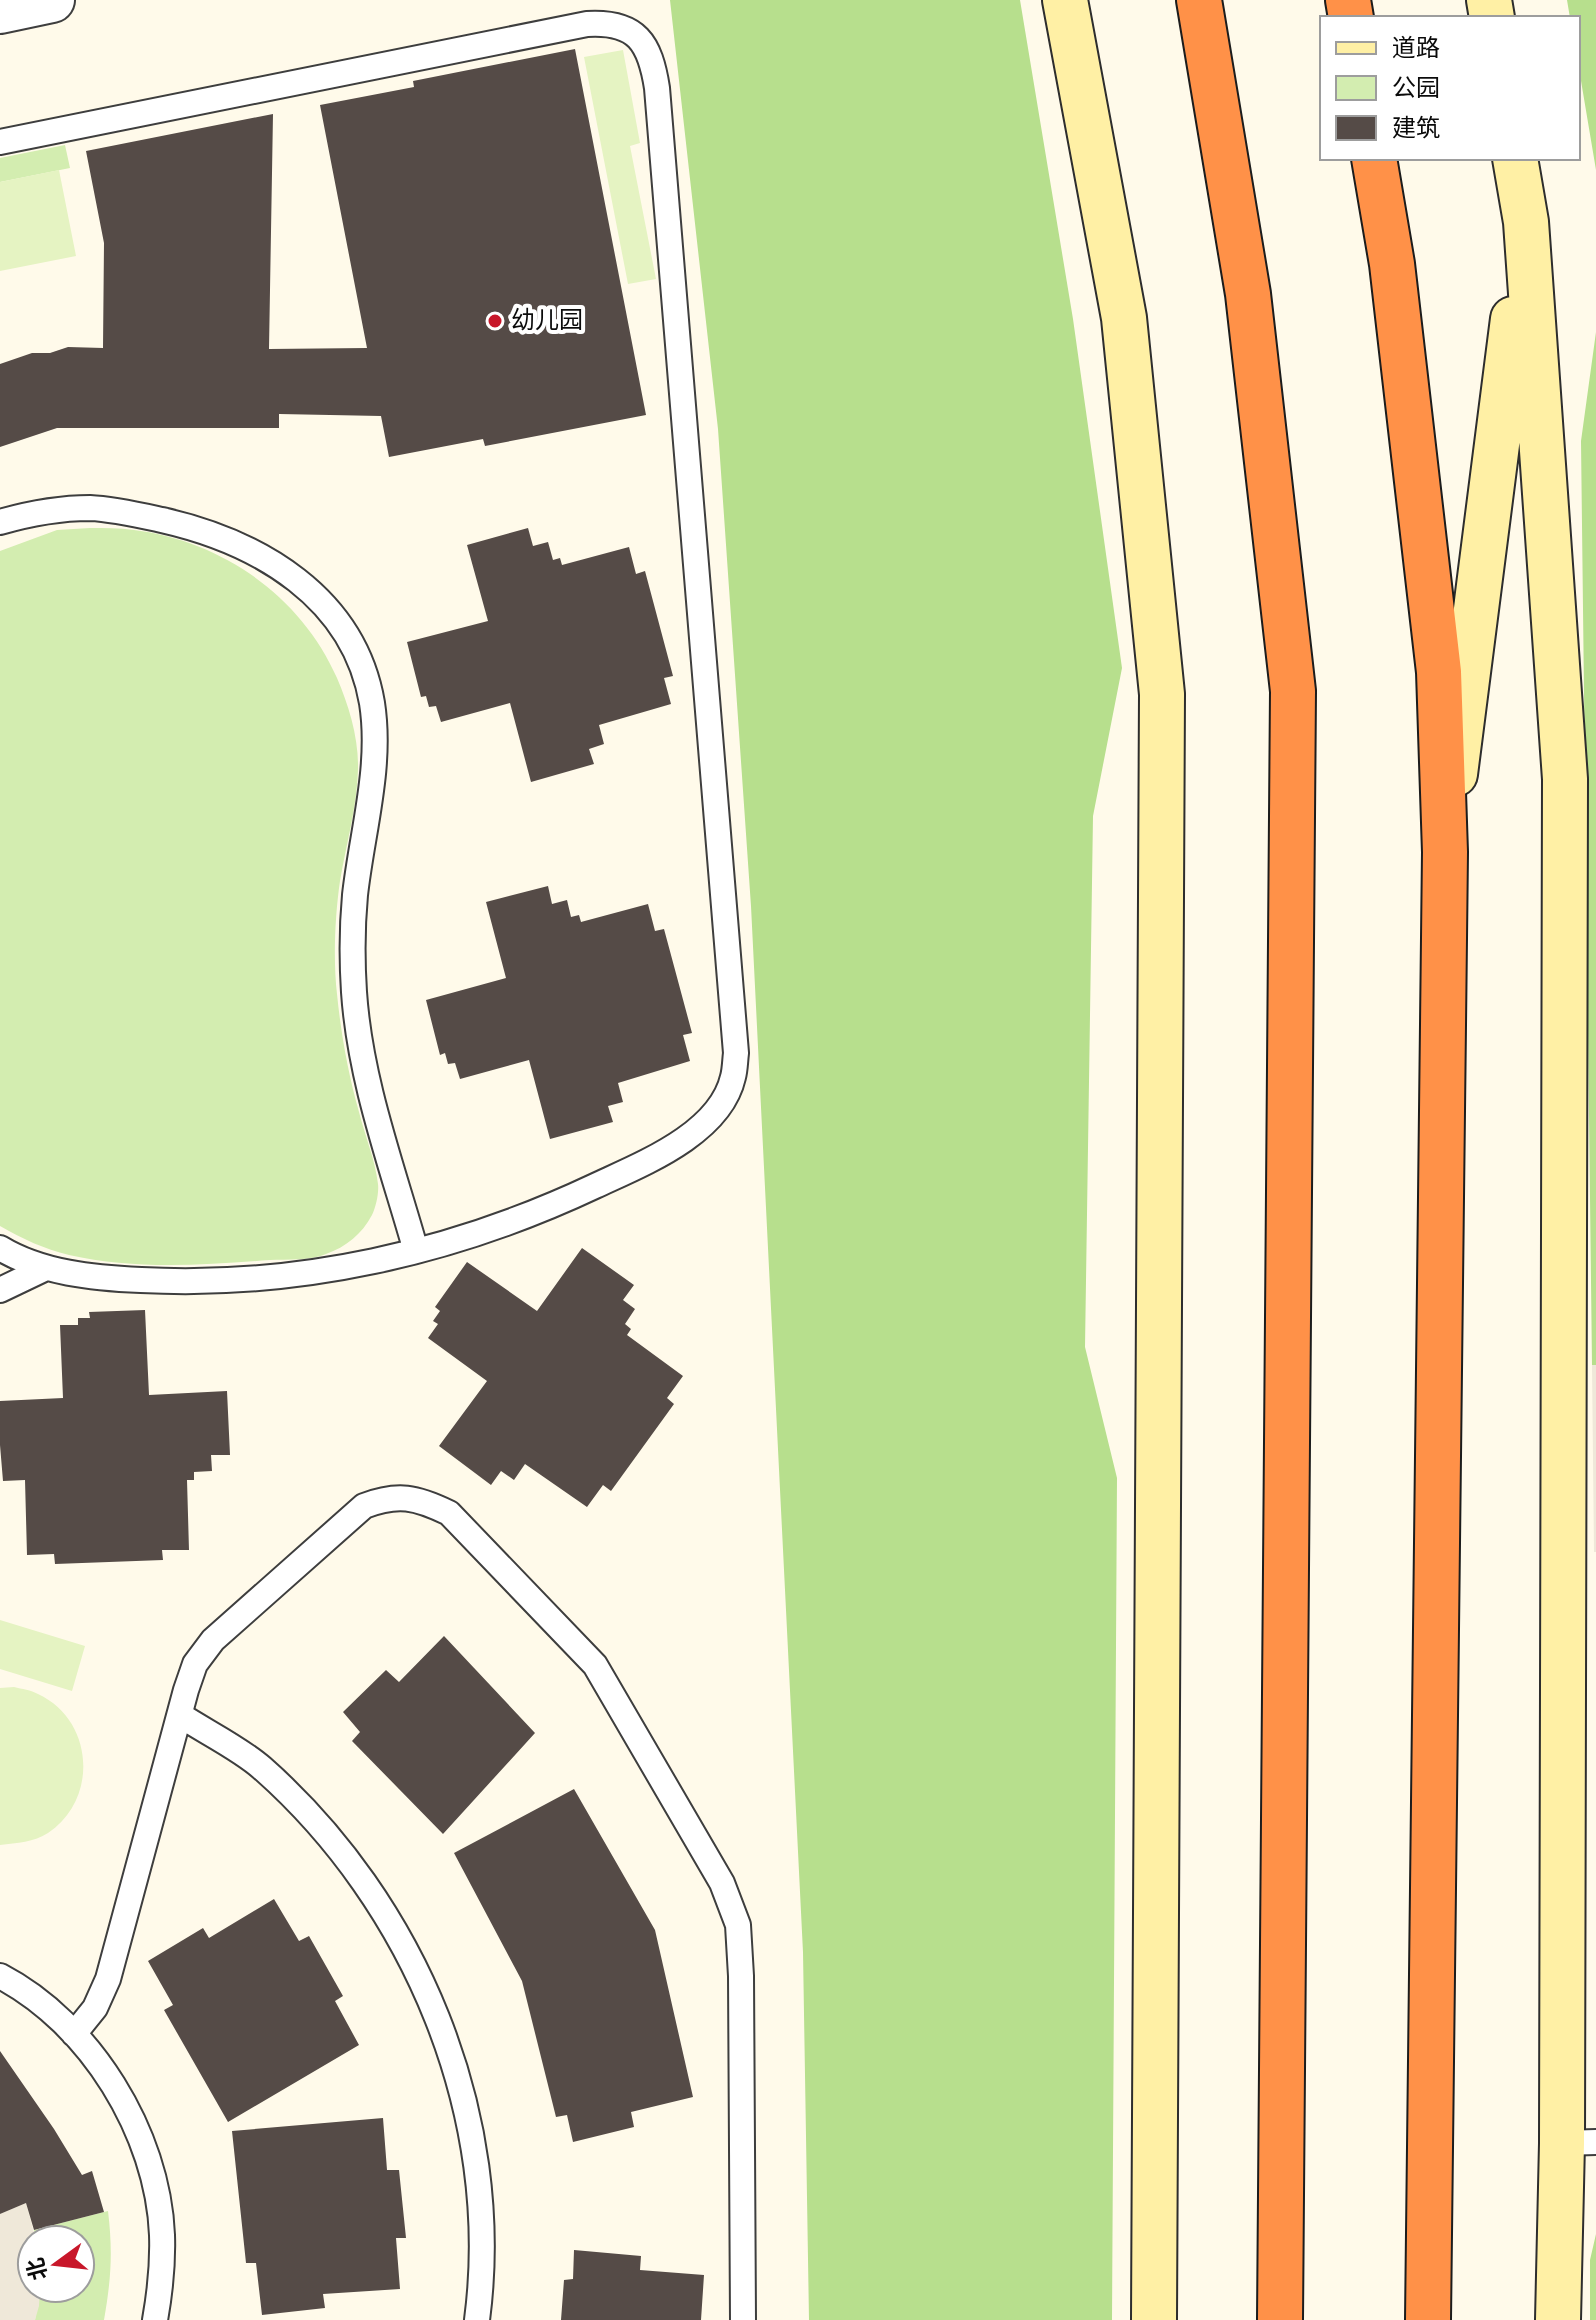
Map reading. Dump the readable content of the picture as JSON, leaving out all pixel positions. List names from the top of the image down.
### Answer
{
  "places": ["幼儿园"],
  "legend": ["道路", "公园", "建筑"],
  "north": "left"
}
